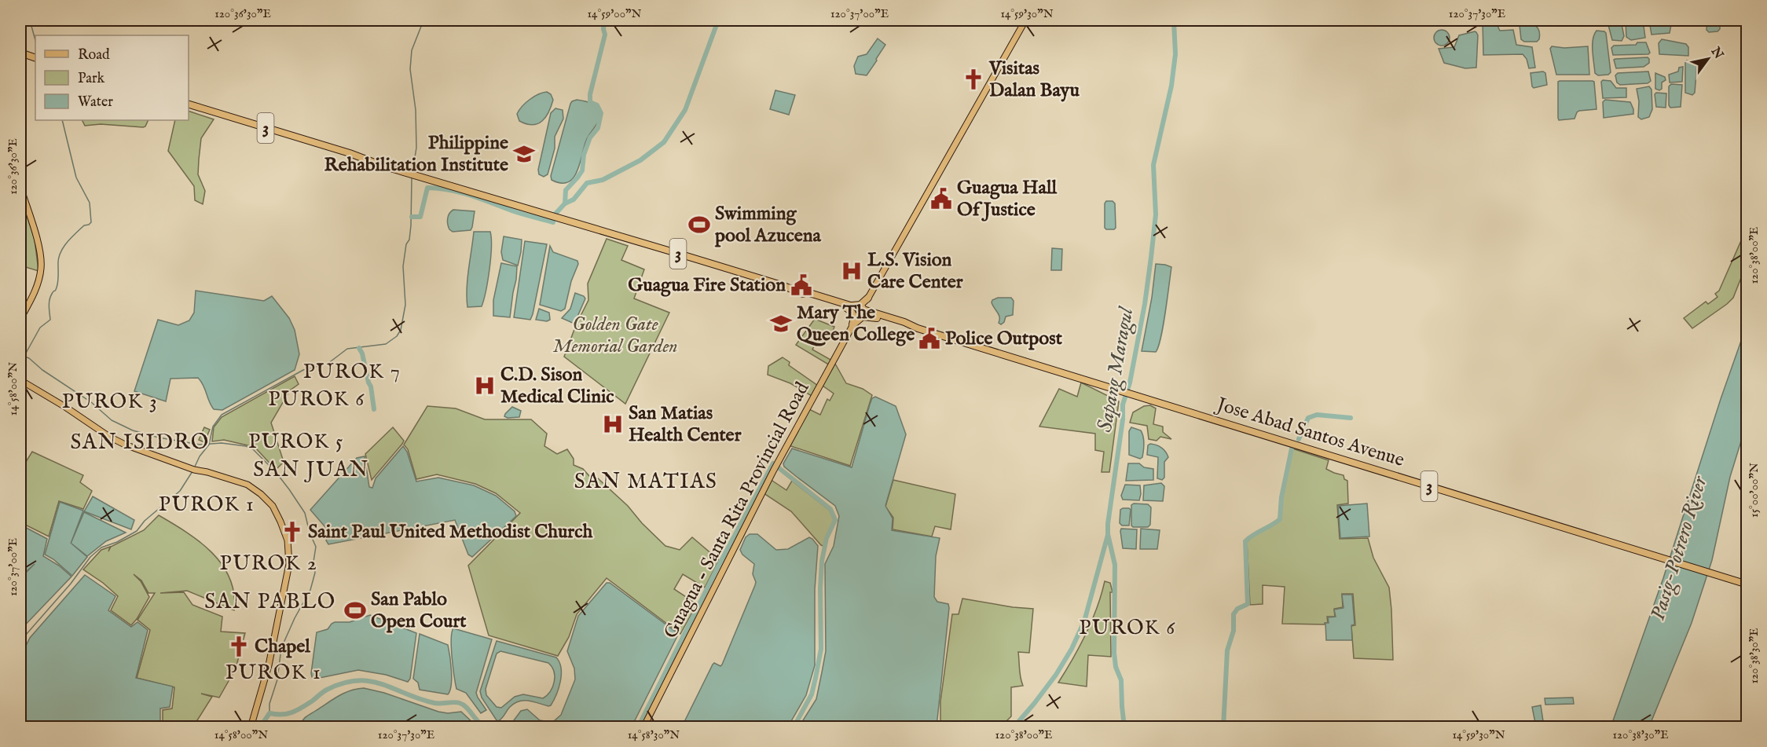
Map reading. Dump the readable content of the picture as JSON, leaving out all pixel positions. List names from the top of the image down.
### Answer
{
  "streets": {
    "highway": ["3", "Jose Abad Santos Avenue"],
    "main road": ["Guagua - Santa Rita Provincial Road"]
  },
  "crossings": [
    ["Jose Abad Santos Avenue", "Guagua - Santa Rita Provincial Road"]
  ],
  "districts": [
    "PUROK 7",
    "PUROK 6",
    "PUROK 3",
    "PUROK 5",
    "SAN ISIDRO",
    "SAN JUAN",
    "SAN MATIAS",
    "PUROK 1",
    "PUROK 2",
    "SAN PABLO",
    "PUROK 6",
    "PUROK 1"
  ],
  "water": ["Sapang Maragul", "Pasig-Potrero River"],
  "parks": ["Golden Gate Memorial Garden"],
  "places": {
    "church": ["Visitas Dalan Bayu", "Saint Paul United Methodist Church", "Chapel"],
    "school or university": ["Philippine Rehabilitation Institute", "Mary The Queen College"],
    "public building": ["Guagua Hall Of Justice", "Guagua Fire Station", "Police Outpost"],
    "sports": ["Swimming pool Azucena", "San Pablo Open Court"],
    "hospital": ["L.S. Vision Care Center", "C.D. Sison Medical Clinic", "San Matias Health Center"]
  },
  "legend": ["Road", "Park", "Water"],
  "north": "top right",
  "coordinates": [
    "120°36'30\"E",
    "14°59'00\"N",
    "120°37'00\"E",
    "14°59'30\"N",
    "120°37'30\"E",
    "120°38'00\"E",
    "14°58'00\"N",
    "15°00'00\"N",
    "120°38'30\"E",
    "14°58'30\"N"
  ]
}
